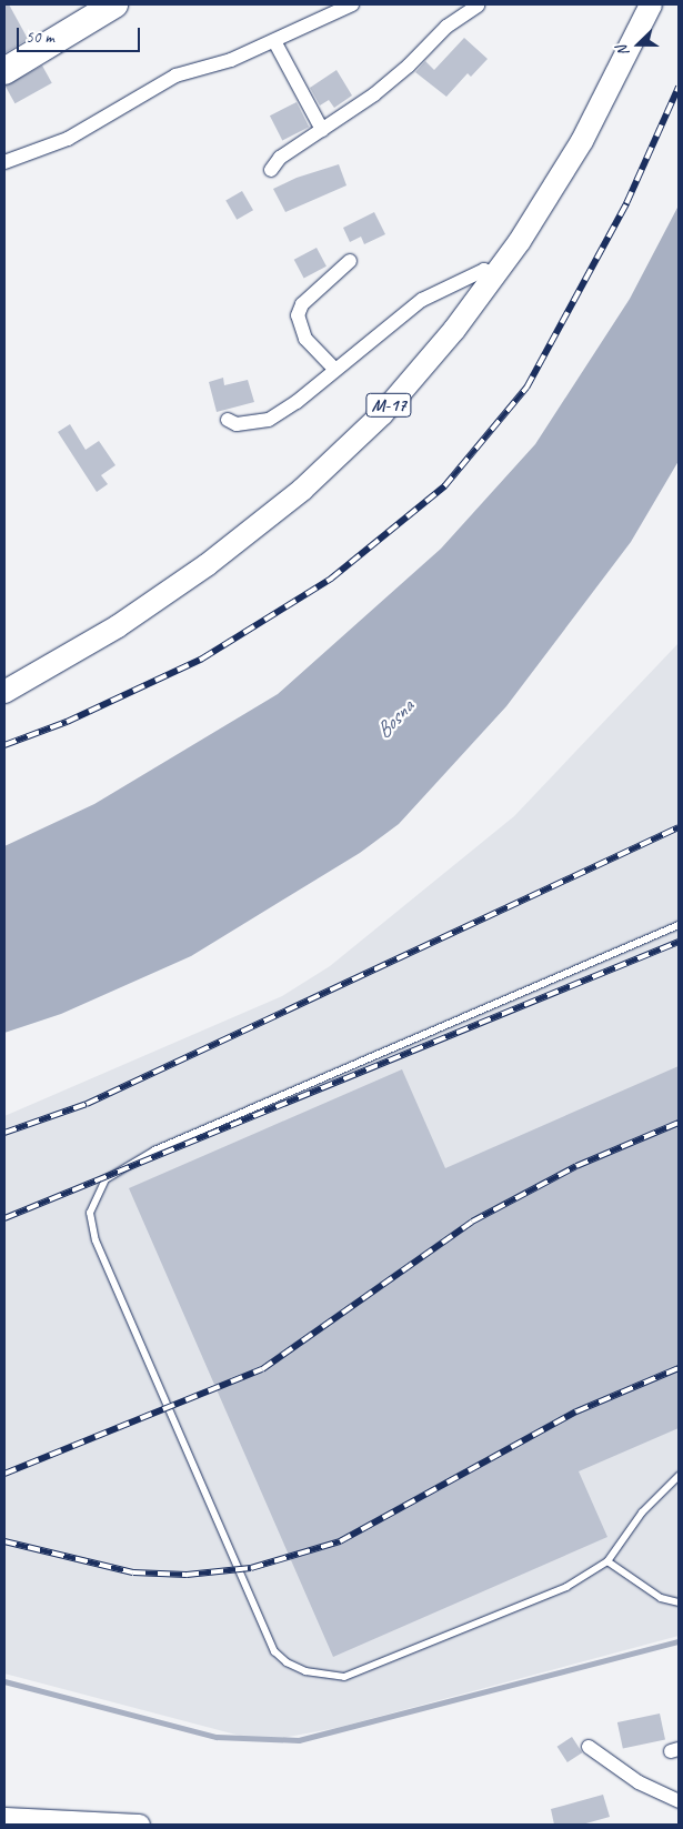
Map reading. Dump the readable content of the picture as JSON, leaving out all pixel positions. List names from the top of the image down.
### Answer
{
  "streets": {
    "main road": ["M-17"]
  },
  "water": ["Bosna"],
  "scale_bar": "50 m",
  "north": "left"
}
